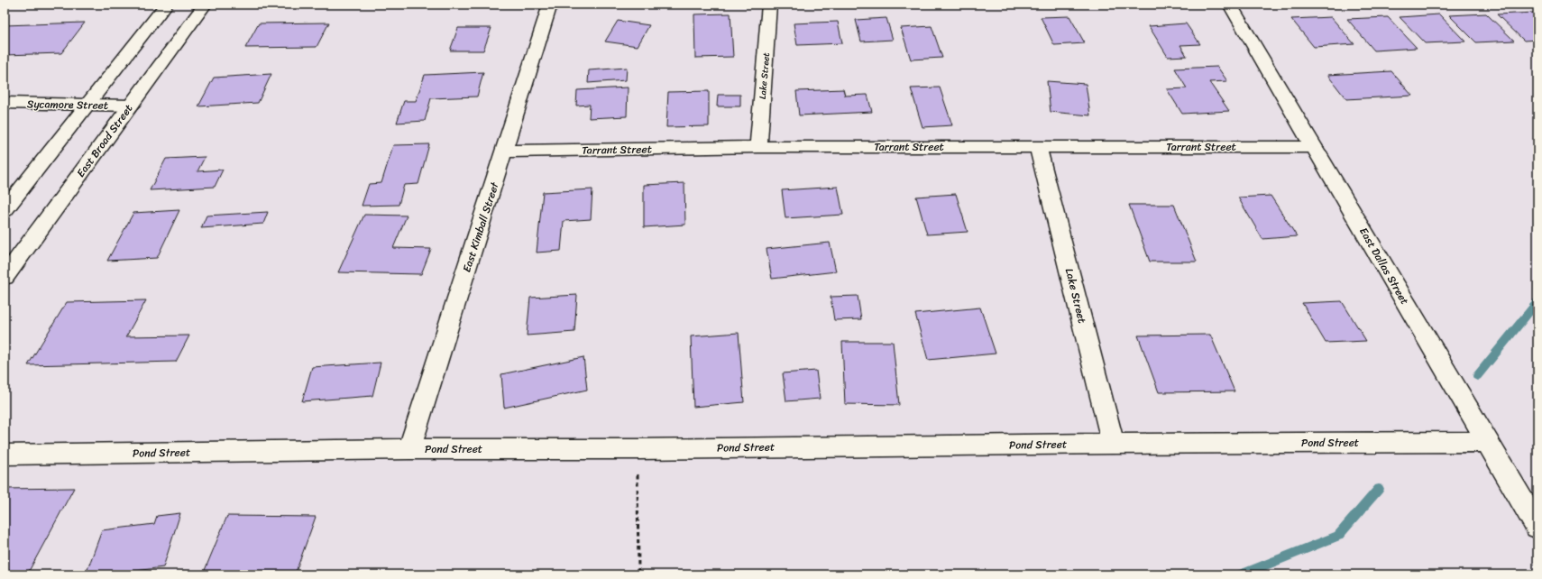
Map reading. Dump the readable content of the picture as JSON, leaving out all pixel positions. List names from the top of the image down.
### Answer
{
  "streets": {
    "street": [
      "Lake Street",
      "Sycamore Street",
      "East Broad Street",
      "Tarrant Street",
      "East Kimball Street",
      "East Dallas Street",
      "Pond Street"
    ]
  },
  "crossings": [
    ["Lake Street", "Tarrant Street"],
    ["Lake Street", "Pond Street"],
    ["Sycamore Street", "East Broad Street"],
    ["Tarrant Street", "East Kimball Street"],
    ["Tarrant Street", "East Dallas Street"],
    ["East Kimball Street", "Pond Street"],
    ["East Dallas Street", "Pond Street"]
  ]
}
